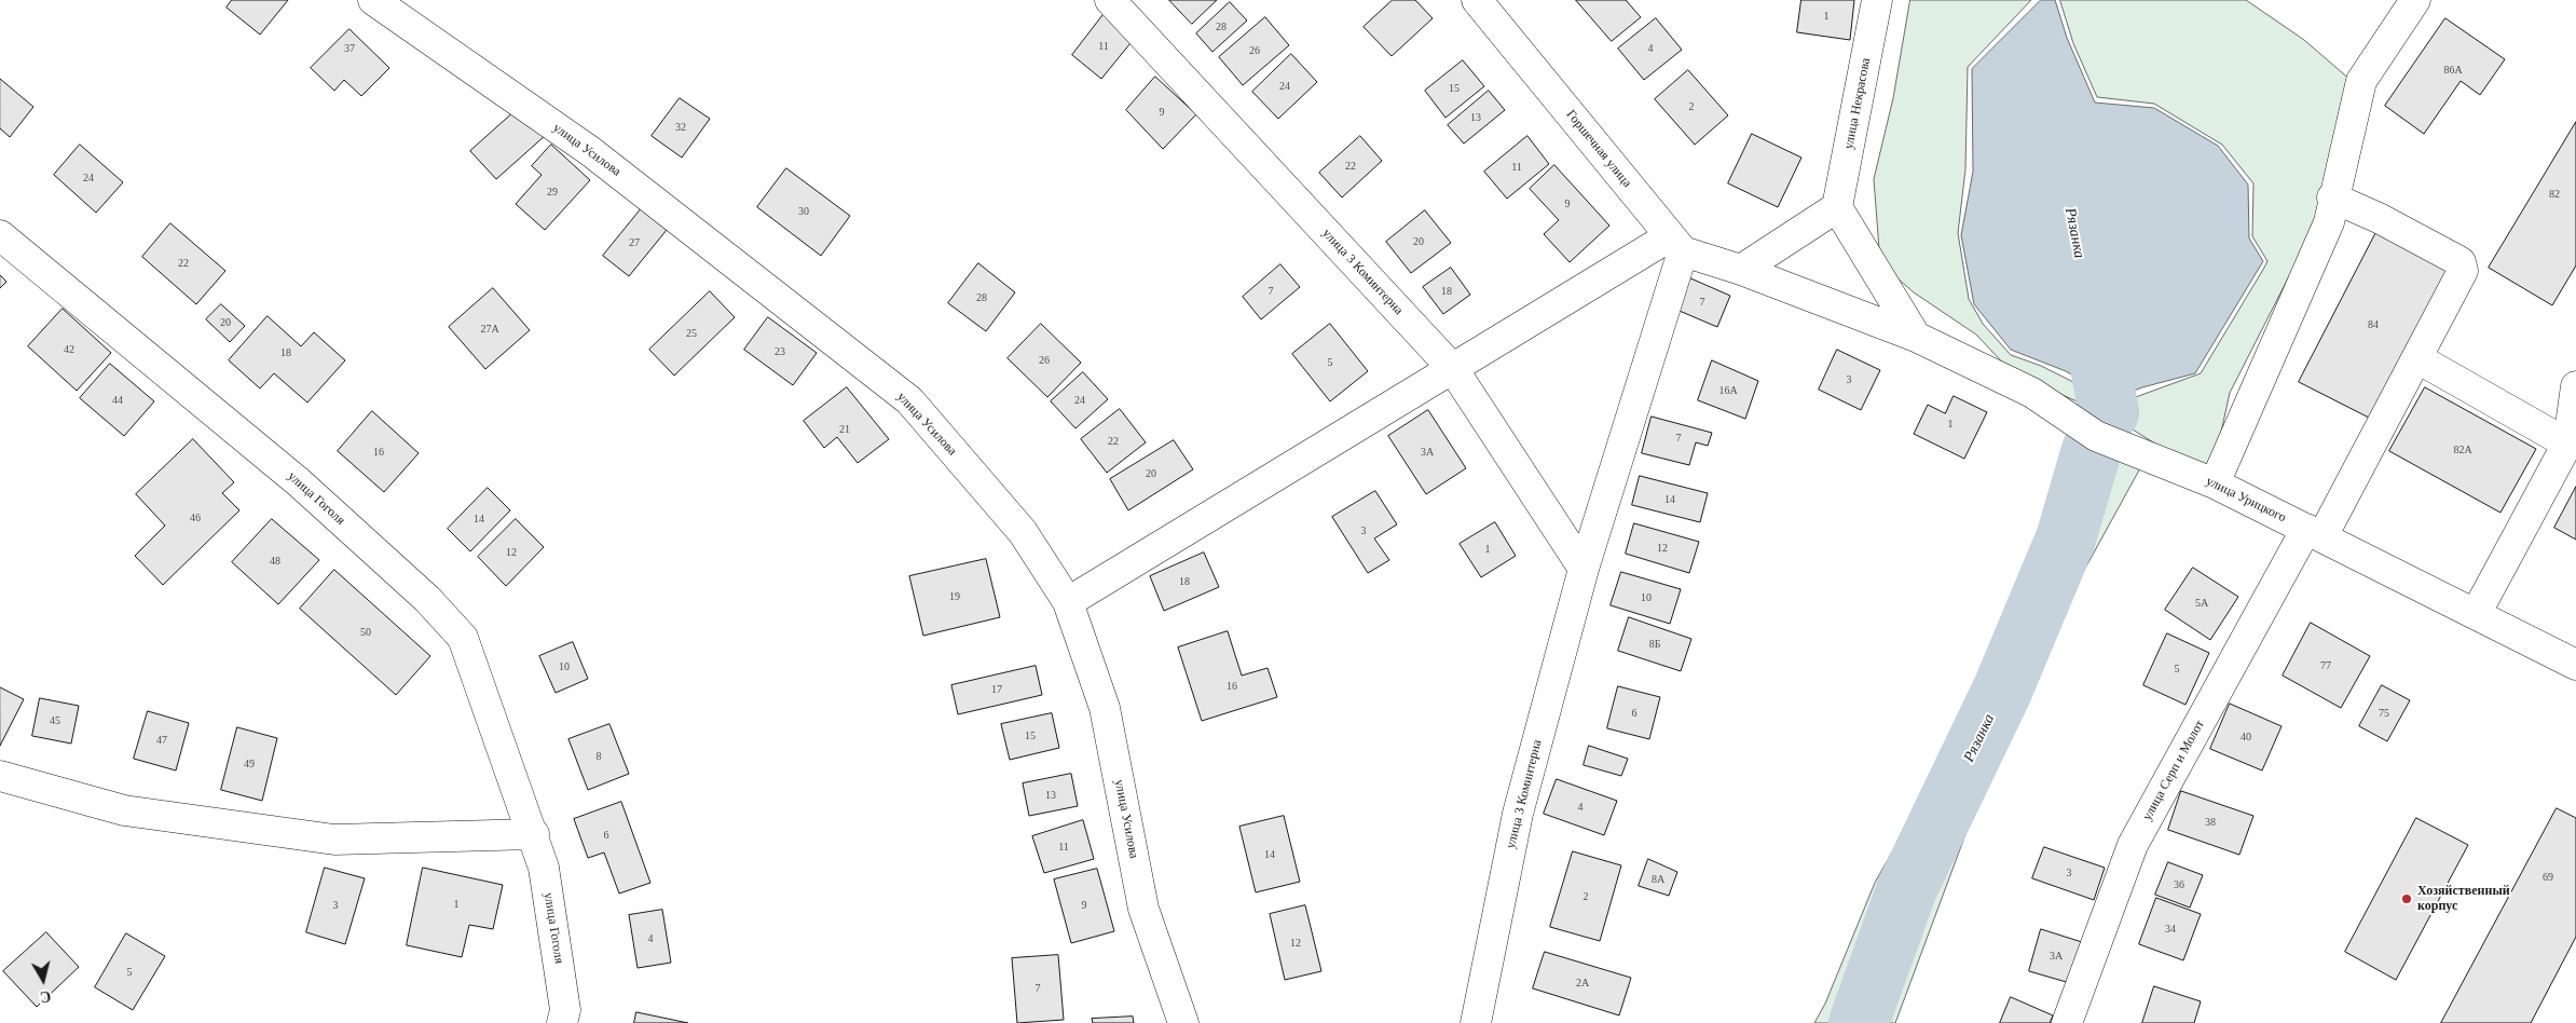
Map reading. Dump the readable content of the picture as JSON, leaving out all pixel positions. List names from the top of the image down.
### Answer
{
  "streets": {
    "street": [
      "улица Некрасова",
      "Горшечная улица",
      "улица Усилова",
      "улица 3 Коминтерна",
      "улица Гоголя",
      "улица Урицкого",
      "улица Серп и Молот"
    ]
  },
  "crossings": [
    ["Горшечная улица", "улица 3 Коминтерна"],
    ["улица Урицкого", "улица Серп и Молот"]
  ],
  "water": ["Рязанка"],
  "places": ["Хозяйственный корпус"],
  "house_numbers": [
    "1",
    "28",
    "11",
    "37",
    "4",
    "26",
    "86А",
    "24",
    "15",
    "2",
    "9",
    "13",
    "32",
    "22",
    "11",
    "24",
    "29",
    "82",
    "9",
    "30",
    "20",
    "27",
    "22",
    "7",
    "18",
    "28",
    "7",
    "20",
    "84",
    "27А",
    "25",
    "42",
    "23",
    "18",
    "26",
    "5",
    "3",
    "16А",
    "44",
    "24",
    "1",
    "21",
    "7",
    "22",
    "82А",
    "16",
    "3А",
    "20",
    "14",
    "46",
    "14",
    "3",
    "12",
    "1",
    "12",
    "48",
    "18",
    "19",
    "10",
    "5А",
    "50",
    "8Б",
    "77",
    "10",
    "5",
    "16",
    "17",
    "6",
    "75",
    "45",
    "15",
    "40",
    "47",
    "8",
    "49",
    "13",
    "4",
    "38",
    "6",
    "11",
    "14",
    "3",
    "69",
    "8А",
    "36",
    "2",
    "1",
    "3",
    "9",
    "34",
    "4",
    "12",
    "3А",
    "5",
    "2А",
    "7"
  ],
  "north": "bottom"
}
